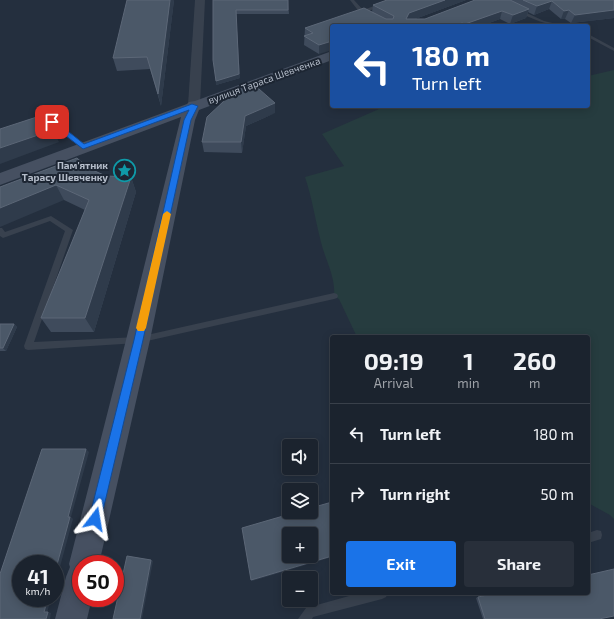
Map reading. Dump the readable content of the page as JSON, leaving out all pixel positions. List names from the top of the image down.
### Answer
{
  "streets": {
    "main road": ["вулиця Тараса Шевченка"]
  },
  "places": {
    "place": ["Пам'ятник Тарасу Шевченку"]
  },
  "page": {
    "turn": ["180 m", "Turn left"],
    "eta": [
      "09:19",
      "Arrival",
      "1",
      "min",
      "260",
      "m"
    ],
    "list": [
      {
        "name": "Turn left",
        "value": "180 m"
      },
      {
        "name": "Turn right",
        "value": "50 m"
      }
    ],
    "map_buttons": ["+", "−"],
    "buttons": ["Exit", "Share"],
    "speed": "41 km/h",
    "limit": "50"
  }
}
